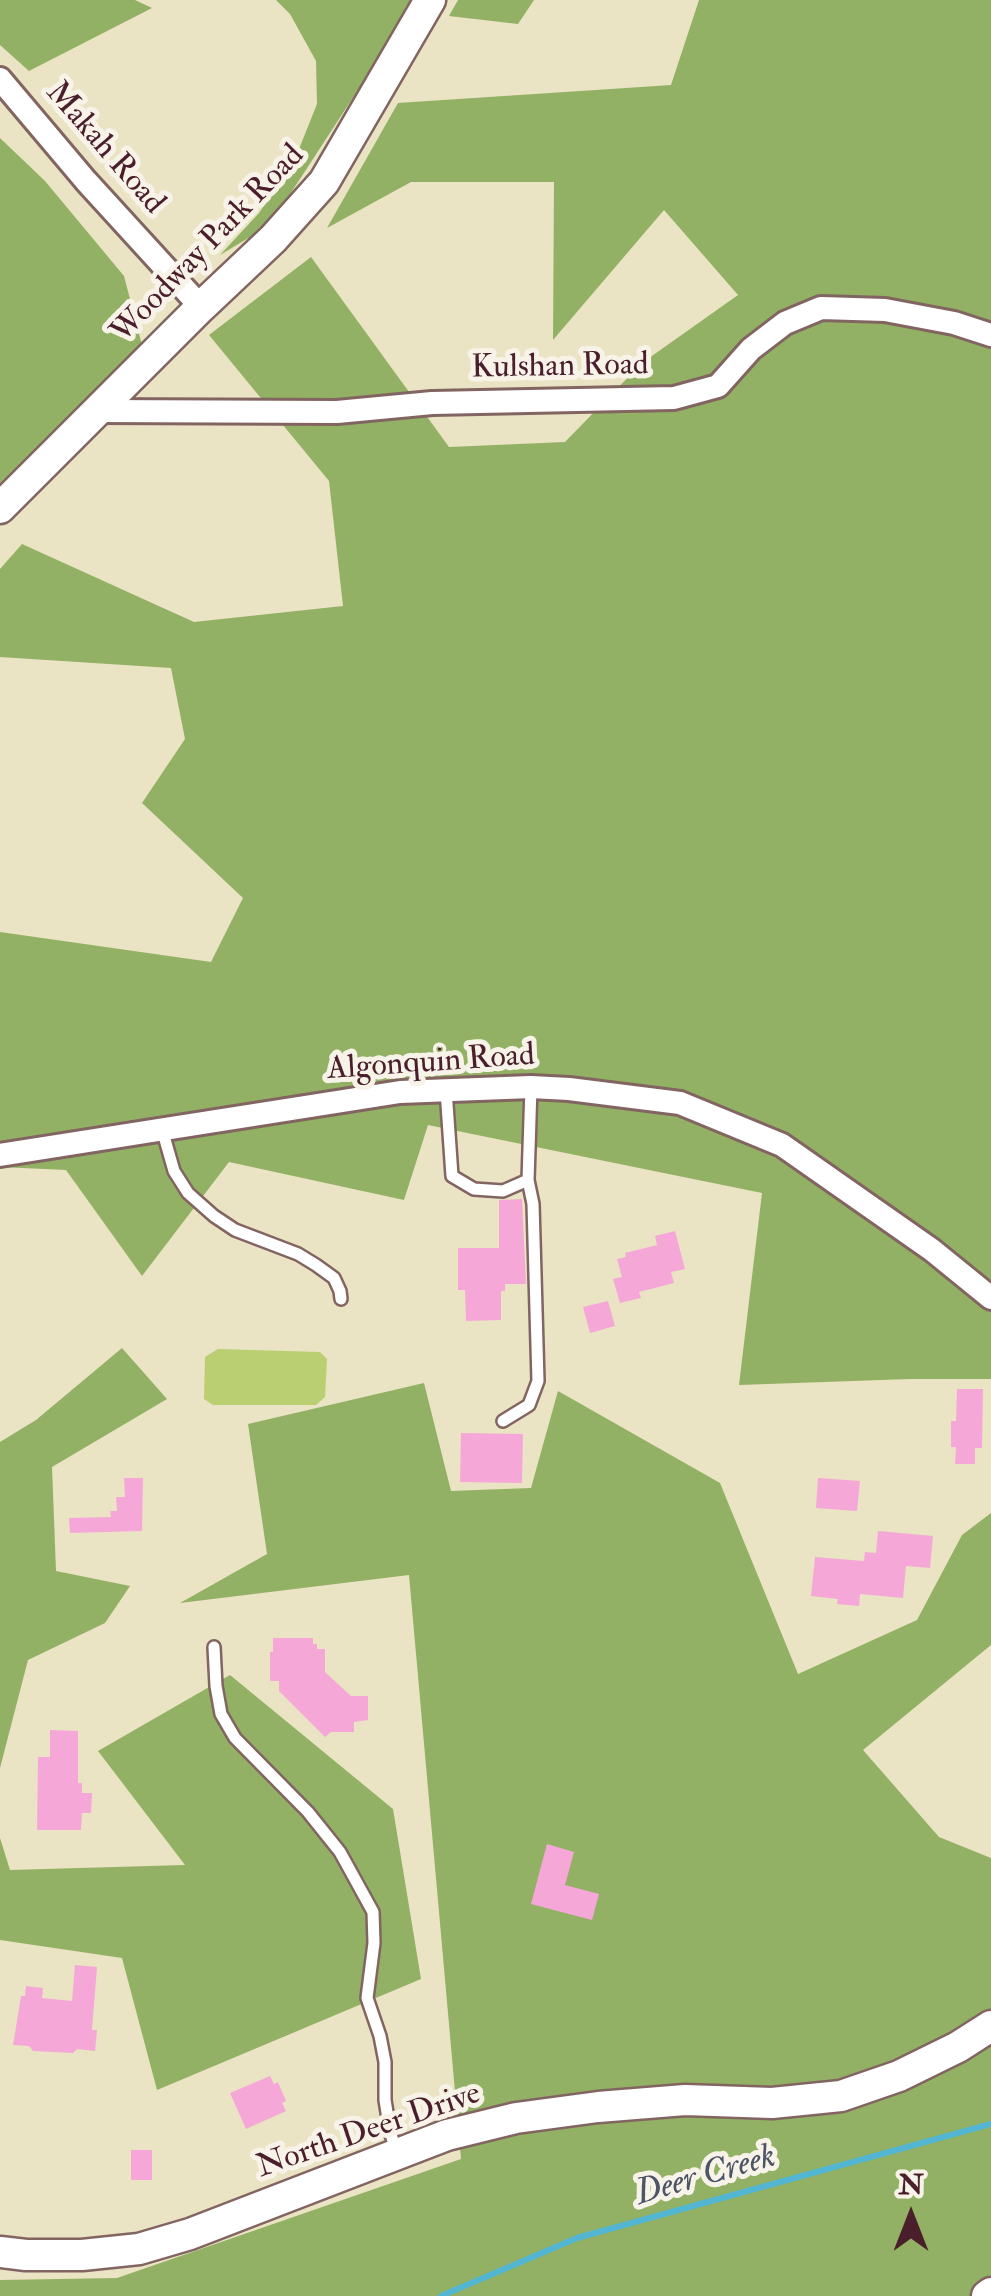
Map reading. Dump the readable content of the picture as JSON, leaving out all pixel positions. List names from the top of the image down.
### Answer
{
  "streets": {
    "street": [
      "Makah Road",
      "Woodway Park Road",
      "Kulshan Road",
      "Algonquin Road",
      "North Deer Drive"
    ]
  },
  "crossings": [
    ["Makah Road", "Woodway Park Road"],
    ["Woodway Park Road", "Kulshan Road"]
  ],
  "water": ["Deer Creek"],
  "north": "top"
}
